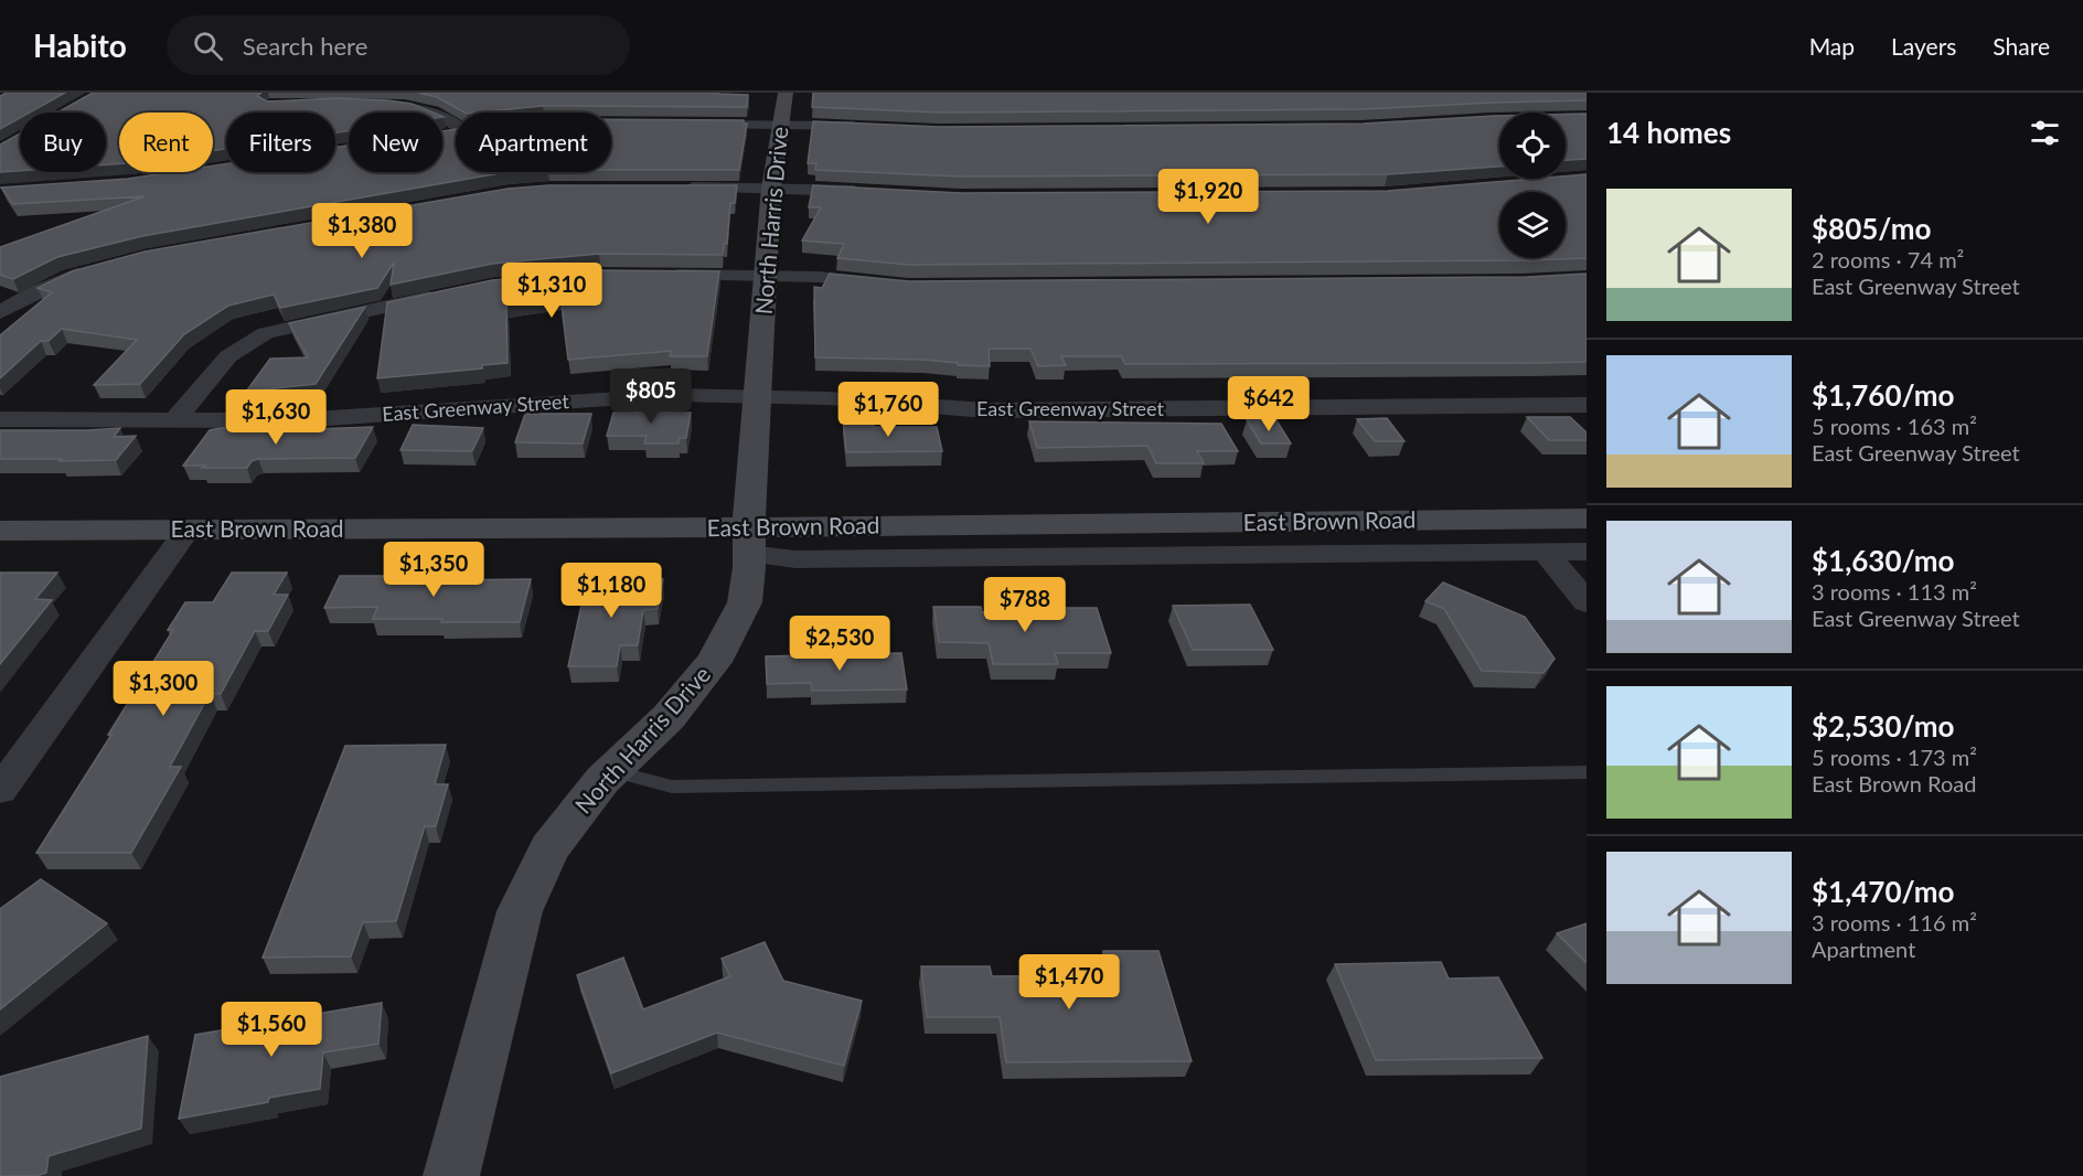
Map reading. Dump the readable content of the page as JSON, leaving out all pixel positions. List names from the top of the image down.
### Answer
{
  "streets": {
    "street": ["North Harris Drive", "East Greenway Street", "East Brown Road"]
  },
  "crossings": [
    ["North Harris Drive", "East Greenway Street"],
    ["North Harris Drive", "East Brown Road"]
  ],
  "page": {
    "header": "Habito",
    "search": "Search here",
    "nav": ["Map", "Layers", "Share"],
    "heading": "14 homes",
    "chip": [
      "Buy",
      "Rent",
      "Filters",
      "New",
      "Apartment"
    ],
    "price": [
      "$1,920",
      "$1,380",
      "$1,310",
      "$805",
      "$642",
      "$1,760",
      "$1,630",
      "$1,350",
      "$1,180",
      "$788",
      "$2,530",
      "$1,300",
      "$1,470",
      "$1,560"
    ],
    "list": [
      {
        "name": "$805/mo",
        "note": "2 rooms · 74 m² · East Greenway Street"
      },
      {
        "name": "$1,760/mo",
        "note": "5 rooms · 163 m² · East Greenway Street"
      },
      {
        "name": "$1,630/mo",
        "note": "3 rooms · 113 m² · East Greenway Street"
      },
      {
        "name": "$2,530/mo",
        "note": "5 rooms · 173 m² · East Brown Road"
      },
      {
        "name": "$1,470/mo",
        "note": "3 rooms · 116 m² · Apartment"
      }
    ]
  }
}
